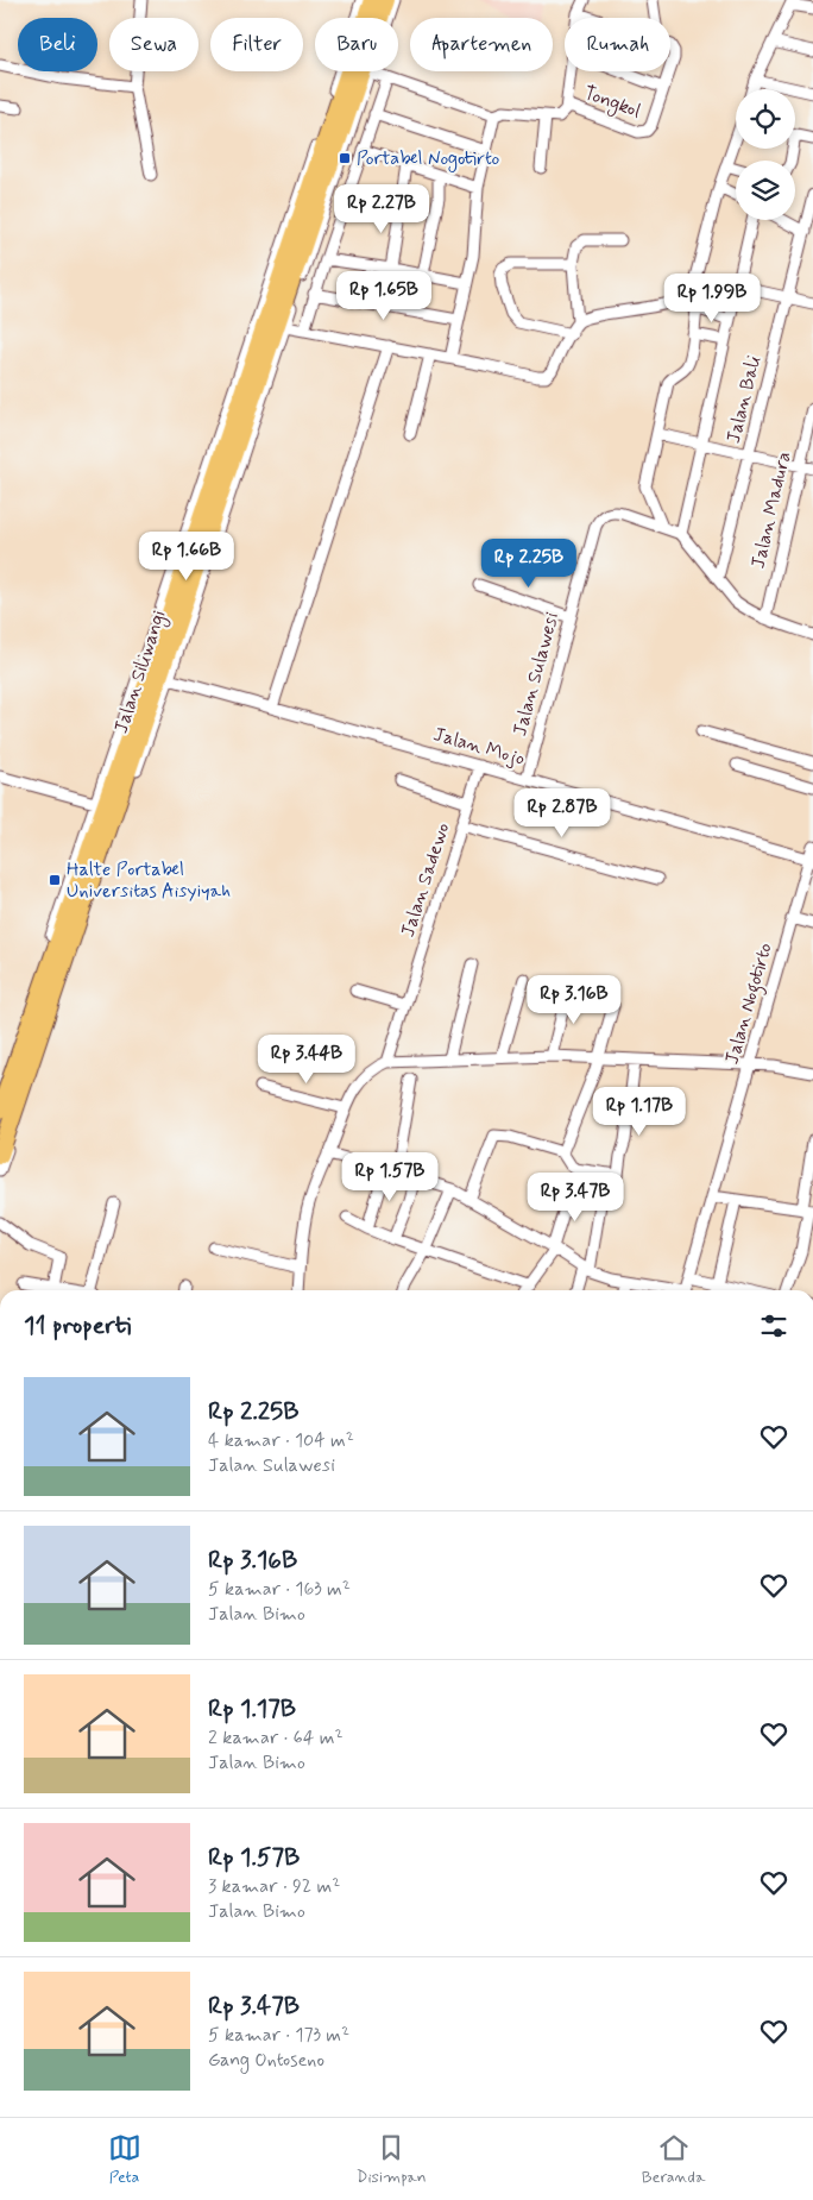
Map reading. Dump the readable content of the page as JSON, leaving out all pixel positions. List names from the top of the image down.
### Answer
{
  "streets": {
    "highway": ["Jalan Siliwangi"],
    "street": [
      "Tongkol",
      "Jalan Bali",
      "Jalan Madura",
      "Jalan Sulawesi",
      "Jalan Mojo",
      "Jalan Sadewo",
      "Jalan Nogotirto"
    ]
  },
  "crossings": [
    ["Jalan Bali", "Jalan Sulawesi"],
    ["Jalan Madura", "Jalan Sulawesi"],
    ["Jalan Sulawesi", "Jalan Mojo"],
    ["Jalan Mojo", "Jalan Sadewo"],
    ["Jalan Mojo", "Jalan Nogotirto"]
  ],
  "places": {
    "transit": ["Portabel Nogotirto", "Halte Portabel Universitas Aisyiyah"]
  },
  "page": {
    "chip": [
      "Beli",
      "Sewa",
      "Filter",
      "Baru",
      "Apartemen",
      "Rumah"
    ],
    "price": [
      "Rp 2.27B",
      "Rp 1.65B",
      "Rp 1.99B",
      "Rp 1.66B",
      "Rp 2.25B",
      "Rp 2.87B",
      "Rp 3.16B",
      "Rp 3.44B",
      "Rp 1.17B",
      "Rp 1.57B",
      "Rp 3.47B"
    ],
    "heading": "11 properti",
    "list": [
      {
        "name": "Rp 2.25B",
        "note": "4 kamar · 104 m² · Jalan Sulawesi"
      },
      {
        "name": "Rp 3.16B",
        "note": "5 kamar · 163 m² · Jalan Bimo"
      },
      {
        "name": "Rp 1.17B",
        "note": "2 kamar · 64 m² · Jalan Bimo"
      },
      {
        "name": "Rp 1.57B",
        "note": "3 kamar · 92 m² · Jalan Bimo"
      },
      {
        "name": "Rp 3.47B",
        "note": "5 kamar · 173 m² · Gang Ontoseno"
      }
    ],
    "tabs": ["Peta", "Disimpan", "Beranda"]
  }
}
